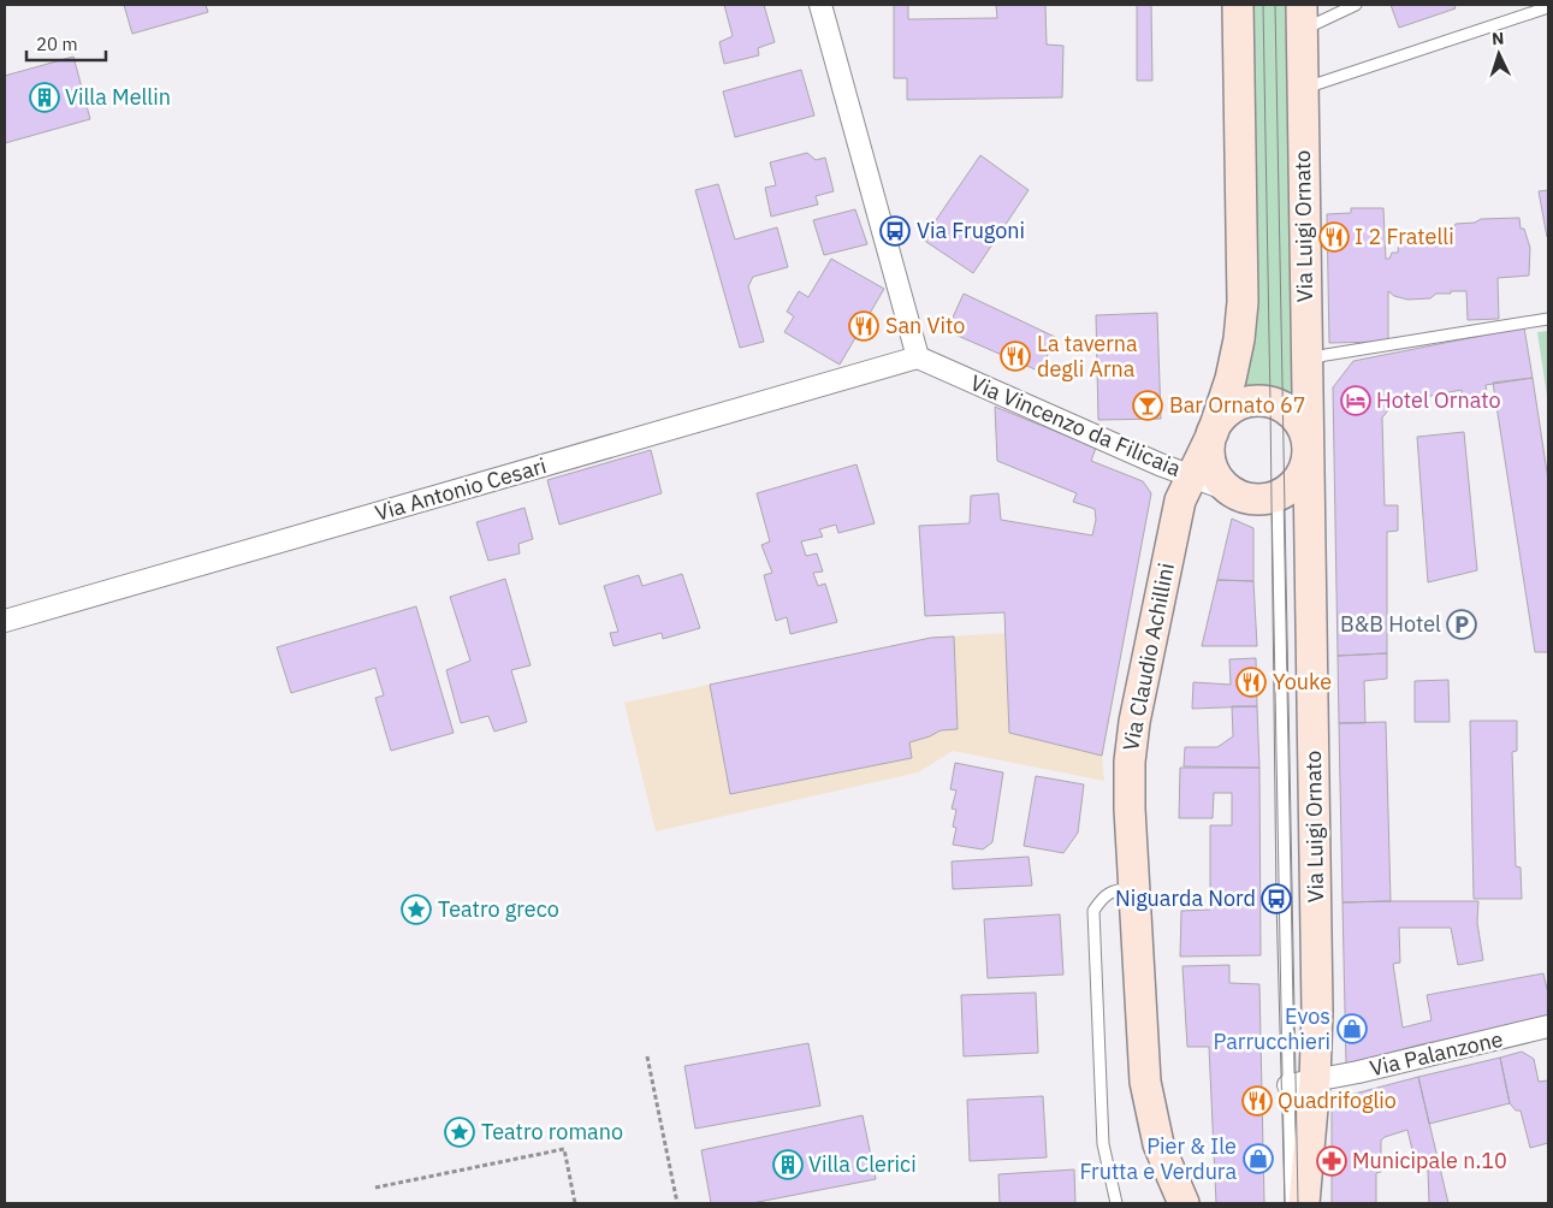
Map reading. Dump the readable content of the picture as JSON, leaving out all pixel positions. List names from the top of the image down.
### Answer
{
  "streets": {
    "main road": ["Via Luigi Ornato", "Via Claudio Achillini"],
    "street": ["Via Vincenzo da Filicaia", "Via Antonio Cesari", "Via Palanzone"]
  },
  "crossings": [
    ["Via Luigi Ornato", "Via Vincenzo da Filicaia"],
    ["Via Luigi Ornato", "Via Claudio Achillini"],
    ["Via Luigi Ornato", "Via Palanzone"],
    ["Via Vincenzo da Filicaia", "Via Antonio Cesari"],
    ["Via Vincenzo da Filicaia", "Via Claudio Achillini"]
  ],
  "places": {
    "building": ["Villa Mellin", "Villa Clerici"],
    "bus stop": ["Via Frugoni", "Niguarda Nord"],
    "restaurant": [
      "I 2 Fratelli",
      "San Vito",
      "La taverna degli Arna",
      "Youke",
      "Quadrifoglio"
    ],
    "hotel": ["Hotel Ornato"],
    "bar": ["Bar Ornato 67"],
    "parking": ["B&B Hotel"],
    "place": ["Teatro greco", "Teatro romano"],
    "shop": ["Evos Parrucchieri", "Pier & Ile Frutta e Verdura"],
    "pharmacy": ["Municipale n.10"]
  },
  "scale_bar": "20 m",
  "north": "top"
}
